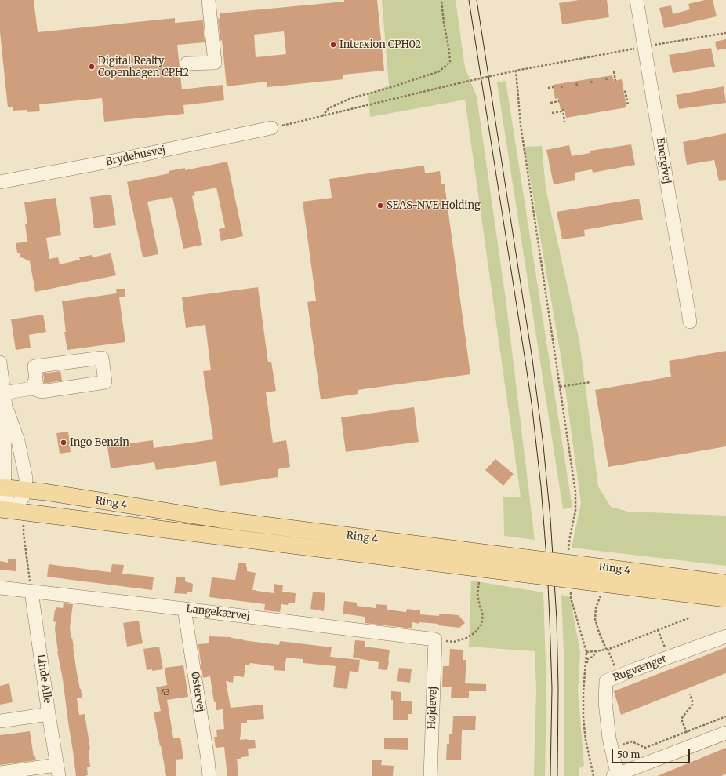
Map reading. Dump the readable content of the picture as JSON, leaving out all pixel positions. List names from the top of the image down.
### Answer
{
  "streets": {
    "main road": ["Ring 4"],
    "street": [
      "Brydehusvej",
      "Energivej",
      "Langekærvej",
      "Rugvænget",
      "Linde Alle",
      "Østervej",
      "Højdevej"
    ]
  },
  "crossings": [
    ["Langekærvej", "Linde Alle"],
    ["Langekærvej", "Østervej"],
    ["Langekærvej", "Højdevej"]
  ],
  "places": [
    "Interxion CPH02",
    "Digital Realty Copenhagen CPH2",
    "SEAS-NVE Holding",
    "Ingo Benzin"
  ],
  "house_numbers": ["43"],
  "scale_bar": "50 m"
}
